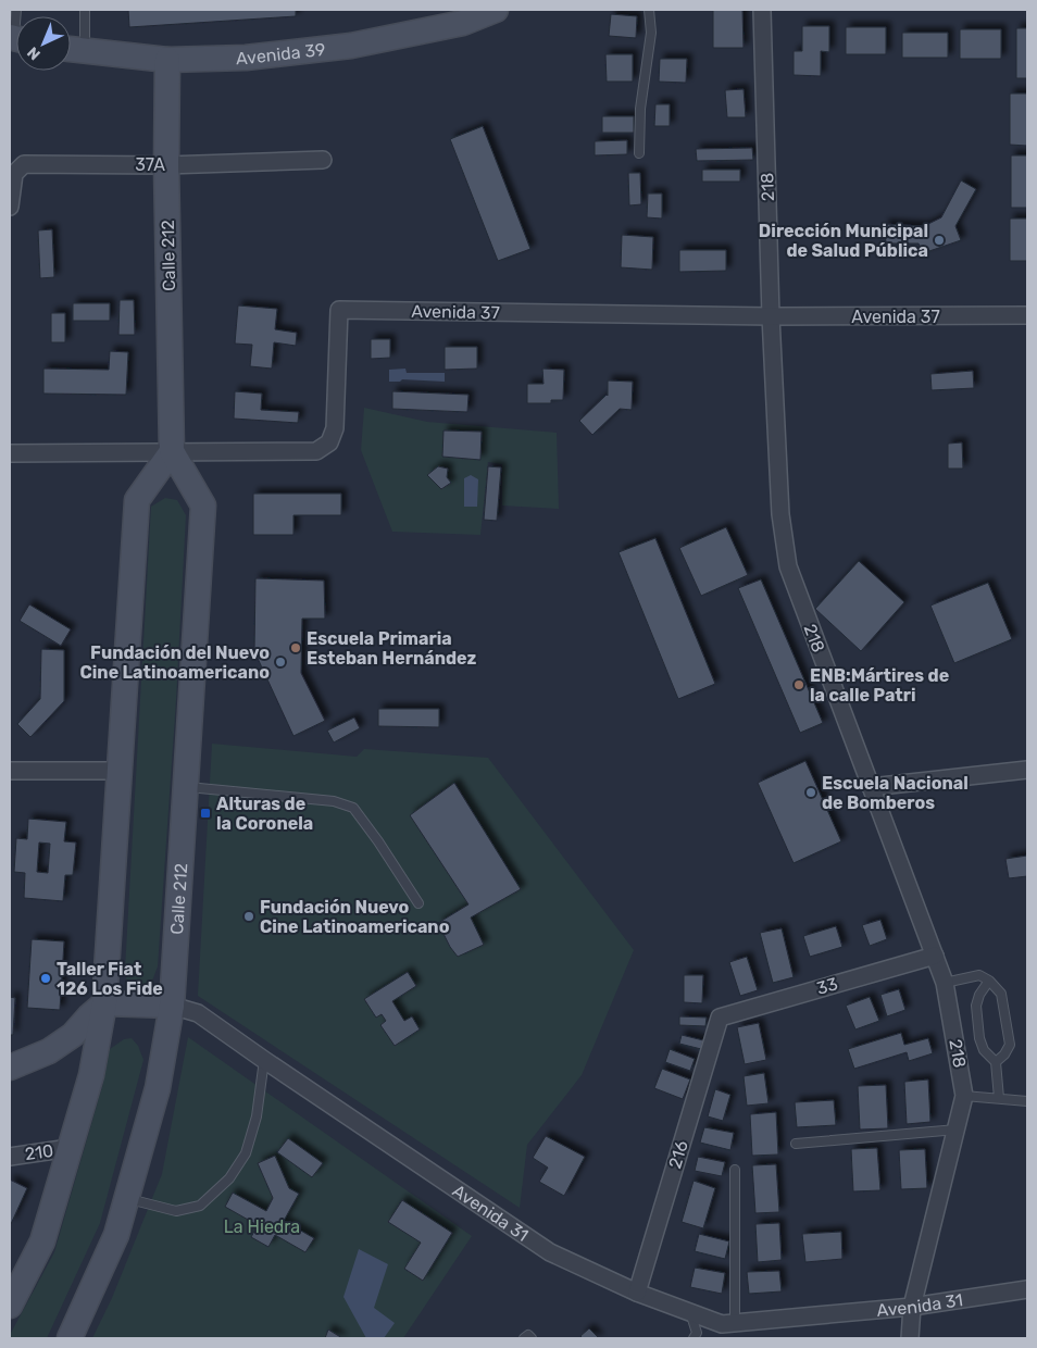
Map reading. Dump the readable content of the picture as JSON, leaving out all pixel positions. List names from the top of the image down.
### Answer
{
  "streets": {
    "street": [
      "Avenida 39",
      "37A",
      "218",
      "Calle 212",
      "Avenida 37",
      "33",
      "210",
      "216",
      "Avenida 31"
    ]
  },
  "crossings": [
    ["Avenida 39", "Calle 212"],
    ["37A", "Calle 212"],
    ["218", "Avenida 37"],
    ["218", "33"],
    ["218", "Avenida 31"],
    ["Calle 212", "Avenida 37"],
    ["Calle 212", "Avenida 31"],
    ["33", "216"],
    ["216", "Avenida 31"]
  ],
  "parks": ["La Hiedra"],
  "places": {
    "other": [
      "Dirección Municipal de Salud Pública",
      "Escuela Primaria Esteban Hernández",
      "Fundación del Nuevo Cine Latinoamericano",
      "ENB:Mártires de la calle Patri",
      "Escuela Nacional de Bomberos",
      "Fundación Nuevo Cine Latinoamericano",
      "Taller Fiat 126 Los Fide"
    ],
    "transit": ["Alturas de la Coronela"]
  },
  "north": "bottom left"
}
